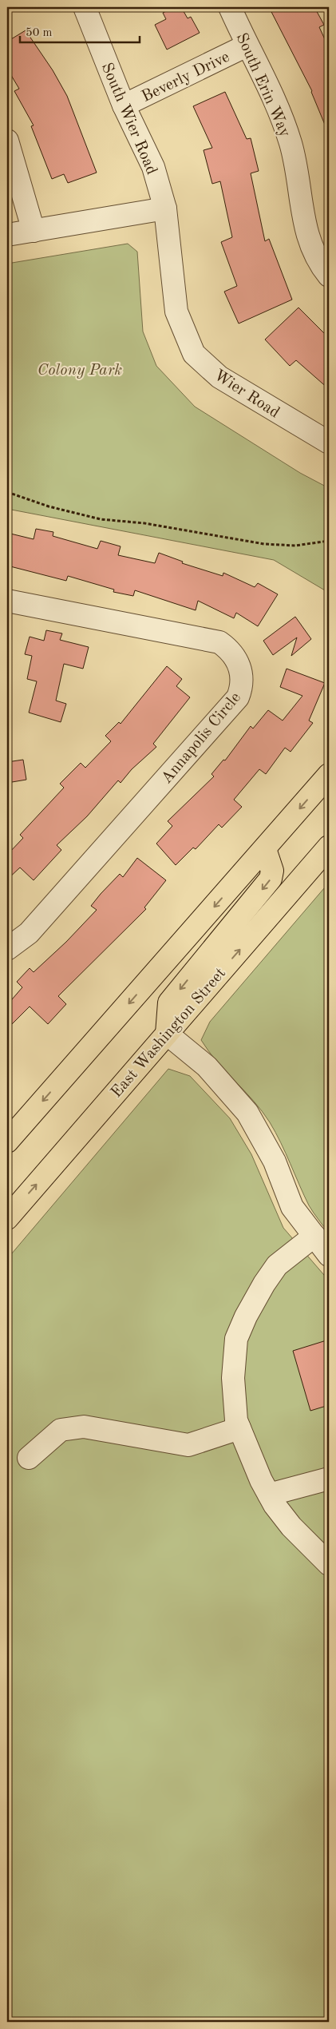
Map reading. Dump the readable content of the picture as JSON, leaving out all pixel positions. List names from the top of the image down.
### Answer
{
  "streets": {
    "main road": ["East Washington Street"],
    "street": [
      "Beverly Drive",
      "South Erin Way",
      "South Wier Road",
      "Wier Road",
      "Annapolis Circle"
    ]
  },
  "crossings": [
    ["Beverly Drive", "South Erin Way"],
    ["Beverly Drive", "South Wier Road"],
    ["South Wier Road", "Wier Road"]
  ],
  "parks": ["Colony Park"],
  "scale_bar": "50 m"
}
